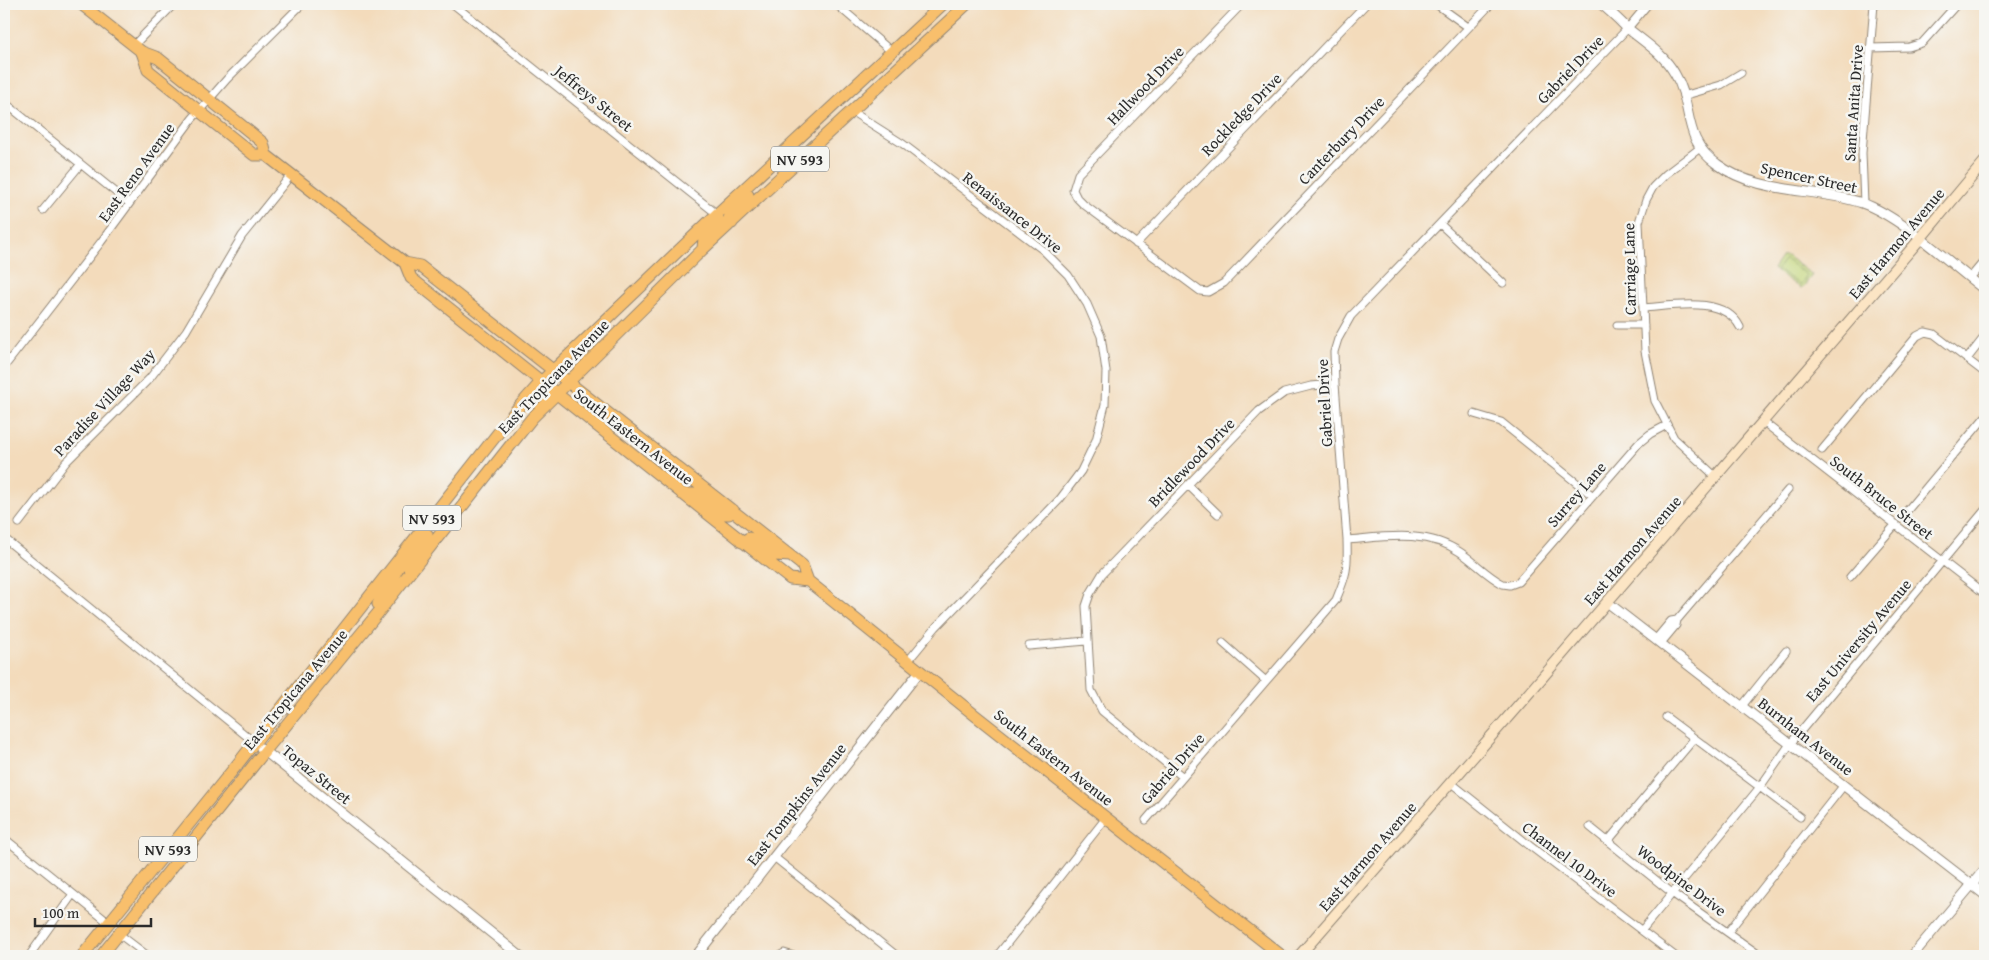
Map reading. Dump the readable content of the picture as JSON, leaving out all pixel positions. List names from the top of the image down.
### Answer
{
  "streets": {
    "main road": [
      "NV 593",
      "East Harmon Avenue",
      "East Tropicana Avenue",
      "South Eastern Avenue"
    ],
    "street": [
      "Gabriel Drive",
      "Hallwood Drive",
      "Jeffreys Street",
      "Santa Anita Drive",
      "Rockledge Drive",
      "Canterbury Drive",
      "East Reno Avenue",
      "Spencer Street",
      "Renaissance Drive",
      "Carriage Lane",
      "Paradise Village Way",
      "Bridlewood Drive",
      "Surrey Lane",
      "South Bruce Street",
      "East University Avenue",
      "Burnham Avenue",
      "Topaz Street",
      "East Tompkins Avenue",
      "Channel 10 Drive",
      "Woodpine Drive"
    ]
  },
  "crossings": [
    ["Gabriel Drive", "Spencer Street"],
    ["Gabriel Drive", "Bridlewood Drive"],
    ["Gabriel Drive", "Surrey Lane"],
    ["Hallwood Drive", "Rockledge Drive"],
    ["Hallwood Drive", "Canterbury Drive"],
    ["Jeffreys Street", "East Tropicana Avenue"],
    ["Santa Anita Drive", "Spencer Street"],
    ["Rockledge Drive", "Canterbury Drive"],
    ["East Reno Avenue", "South Eastern Avenue"],
    ["Spencer Street", "East Harmon Avenue"],
    ["Spencer Street", "Carriage Lane"],
    ["Renaissance Drive", "East Tropicana Avenue"],
    ["Renaissance Drive", "South Eastern Avenue"],
    ["East Harmon Avenue", "Carriage Lane"],
    ["East Harmon Avenue", "South Bruce Street"],
    ["East Harmon Avenue", "Burnham Avenue"],
    ["East Harmon Avenue", "Channel 10 Drive"],
    ["Carriage Lane", "Surrey Lane"],
    ["East Tropicana Avenue", "South Eastern Avenue"],
    ["East Tropicana Avenue", "Topaz Street"],
    ["Paradise Village Way", "South Eastern Avenue"],
    ["South Eastern Avenue", "East Tompkins Avenue"],
    ["South Bruce Street", "East University Avenue"],
    ["East University Avenue", "Burnham Avenue"],
    ["East University Avenue", "Channel 10 Drive"],
    ["East University Avenue", "Woodpine Drive"]
  ],
  "scale_bar": "100 m"
}
